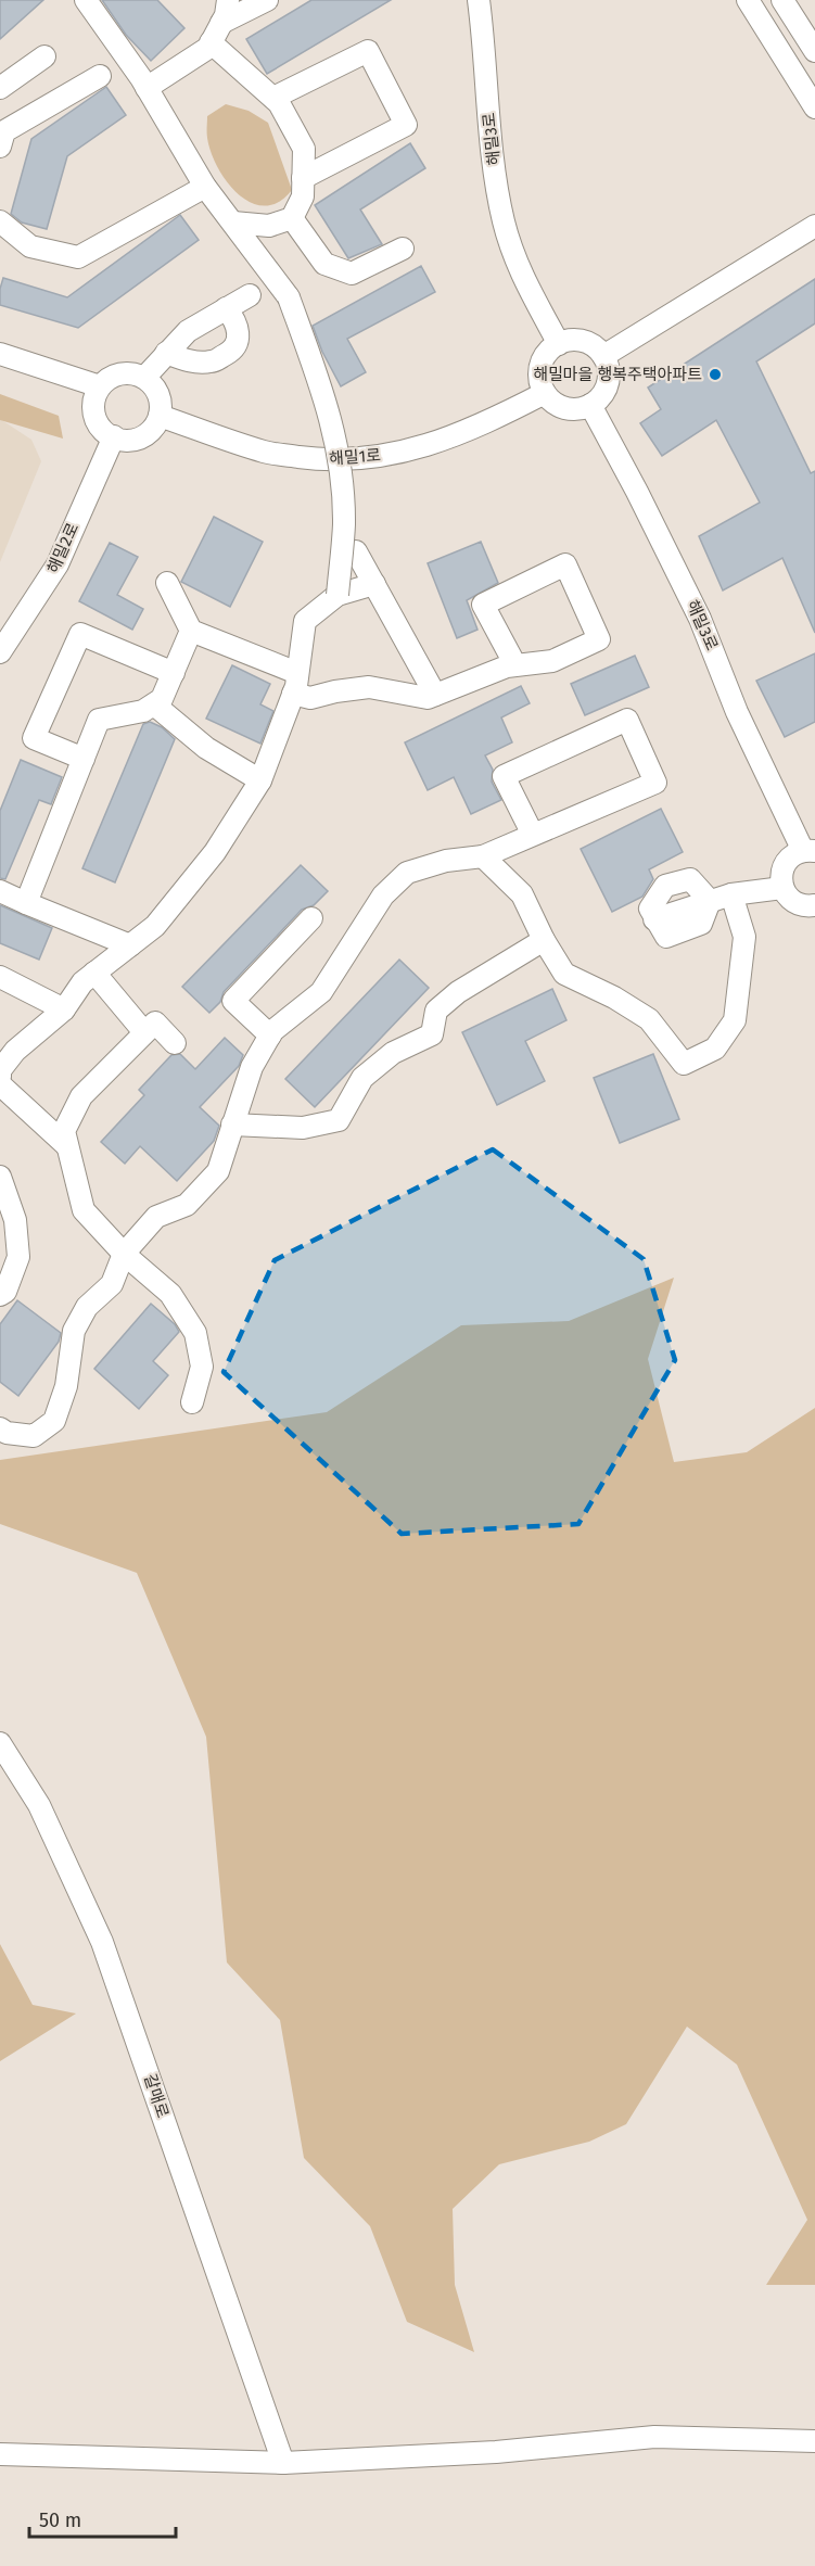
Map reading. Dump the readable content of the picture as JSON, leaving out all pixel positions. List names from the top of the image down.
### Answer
{
  "streets": {
    "street": [
      "해밀3로",
      "해밀1로",
      "해밀2로",
      "갈매로"
    ]
  },
  "crossings": [
    ["해밀3로", "해밀1로"],
    ["해밀1로", "해밀2로"]
  ],
  "places": ["해밀마을 행복주택아파트"],
  "scale_bar": "50 m"
}
